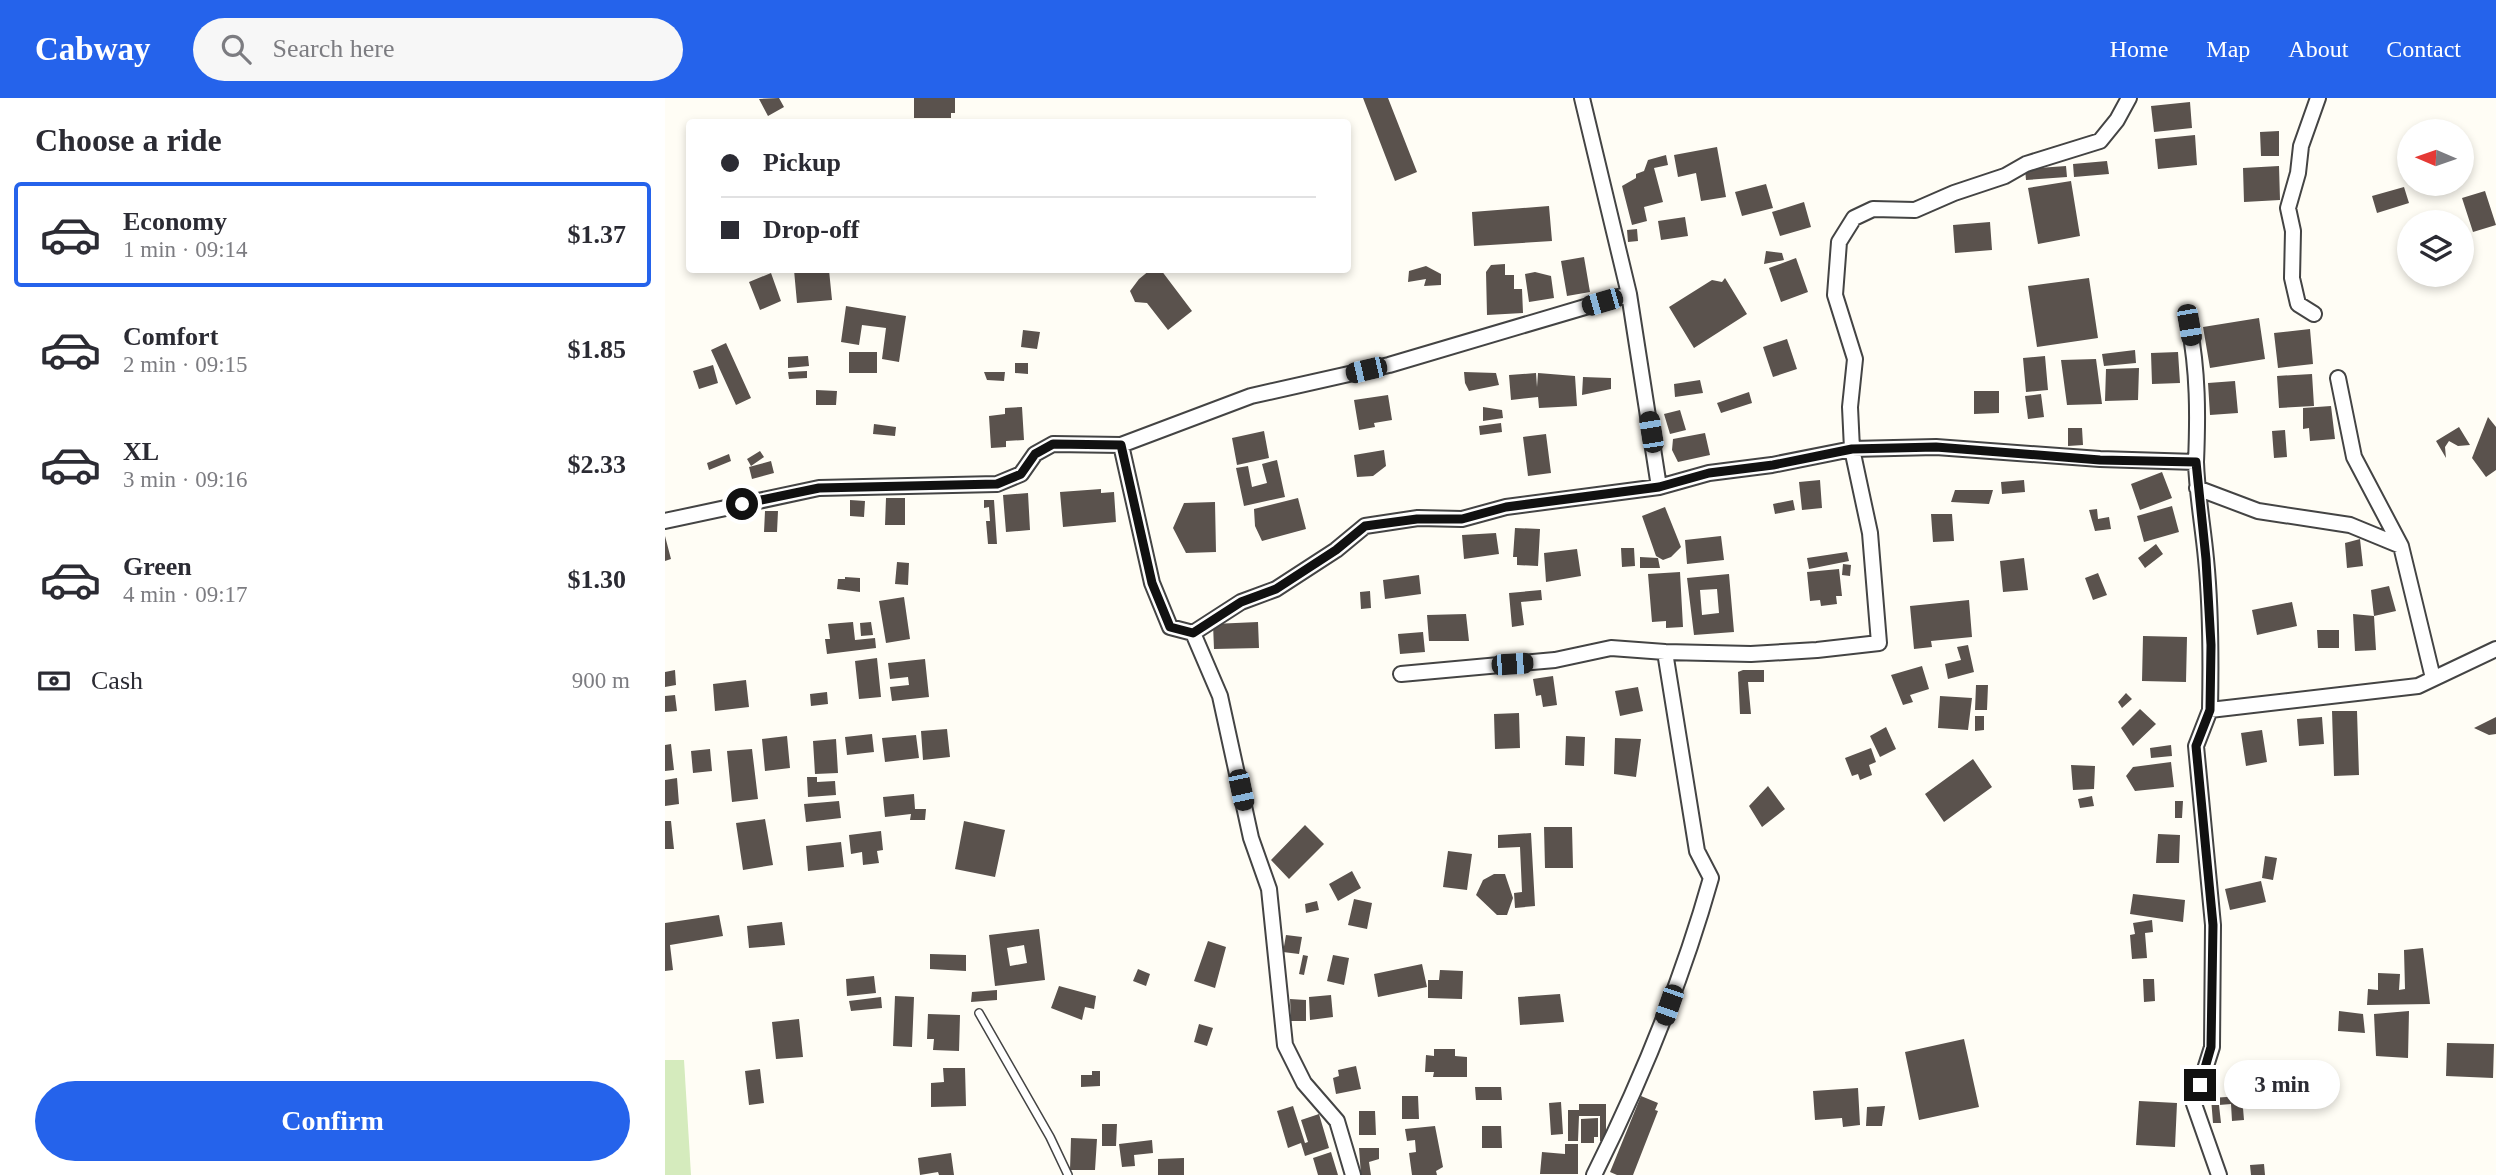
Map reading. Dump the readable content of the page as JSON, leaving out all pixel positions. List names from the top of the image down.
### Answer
{
  "north": "left",
  "page": {
    "header": "Cabway",
    "search": "Search here",
    "nav": [
      "Home",
      "Map",
      "About",
      "Contact"
    ],
    "heading": "Choose a ride",
    "banner": ["Pickup", "Drop-off"],
    "list": [
      {
        "name": "Economy",
        "note": "1 min · 09:14",
        "value": "$1.37"
      },
      {
        "name": "Comfort",
        "note": "2 min · 09:15",
        "value": "$1.85"
      },
      {
        "name": "XL",
        "note": "3 min · 09:16",
        "value": "$2.33"
      },
      {
        "name": "Green",
        "note": "4 min · 09:17",
        "value": "$1.30"
      }
    ],
    "pay": ["Cash", "900 m"],
    "bubble": "3 min",
    "buttons": "Confirm"
  }
}
